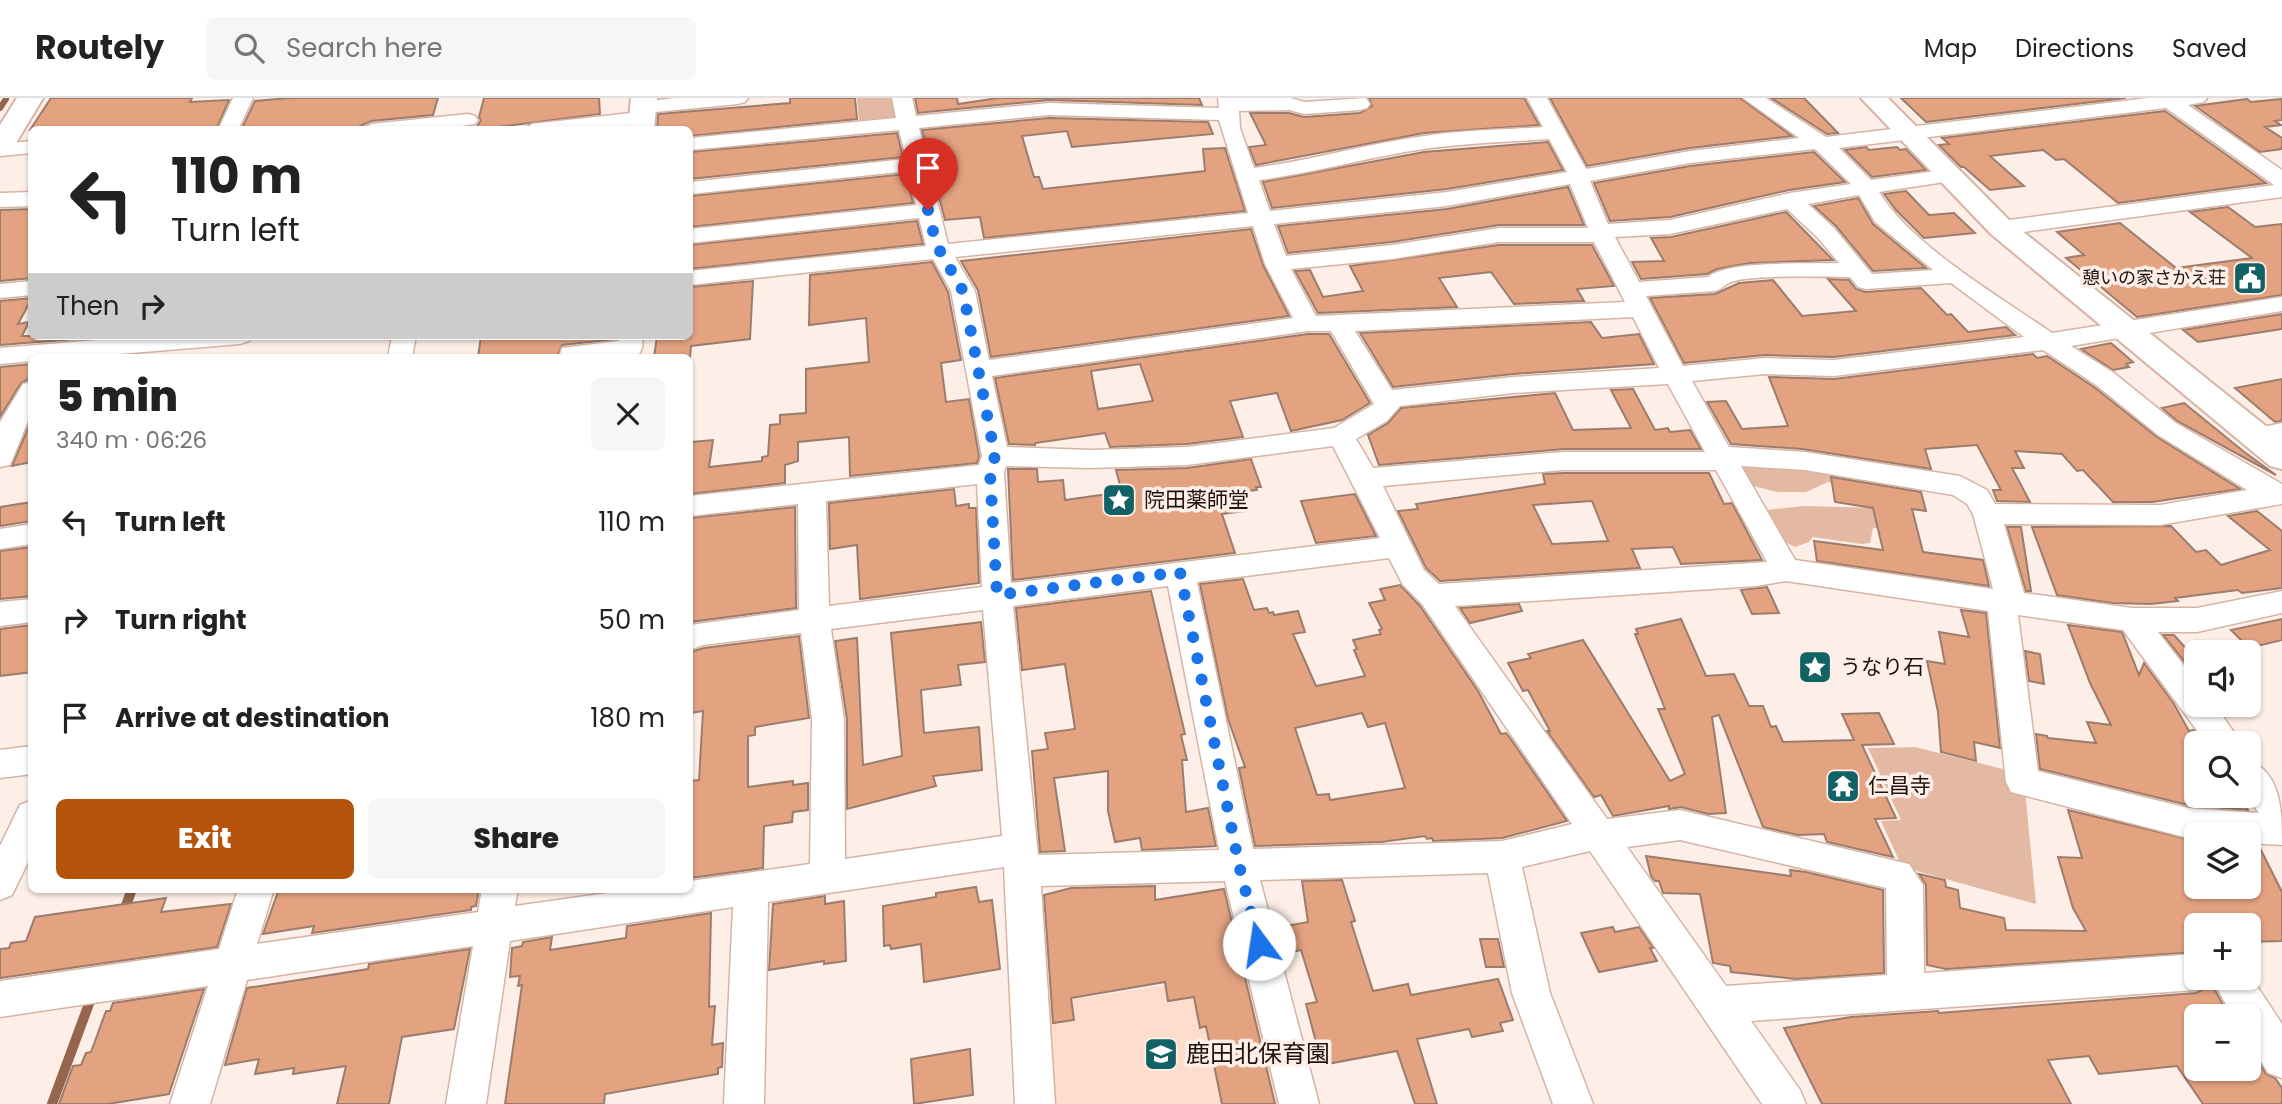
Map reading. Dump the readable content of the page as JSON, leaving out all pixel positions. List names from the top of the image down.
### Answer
{
  "places": {
    "public building": ["憩いの家さかえ荘"],
    "place": ["院田薬師堂", "うなり石"],
    "temple": ["仁昌寺"],
    "school or university": ["鹿田北保育園"]
  },
  "page": {
    "header": "Routely",
    "search": "Search here",
    "nav": ["Map", "Directions", "Saved"],
    "turn": ["110 m", "Turn left"],
    "then": "Then",
    "heading": ["5 min", "340 m · 06:26"],
    "list": [
      {
        "name": "Turn left",
        "value": "110 m"
      },
      {
        "name": "Turn right",
        "value": "50 m"
      },
      {
        "name": "Arrive at destination",
        "value": "180 m"
      }
    ],
    "map_buttons": ["+", "−"],
    "buttons": ["Exit", "Share"]
  }
}
